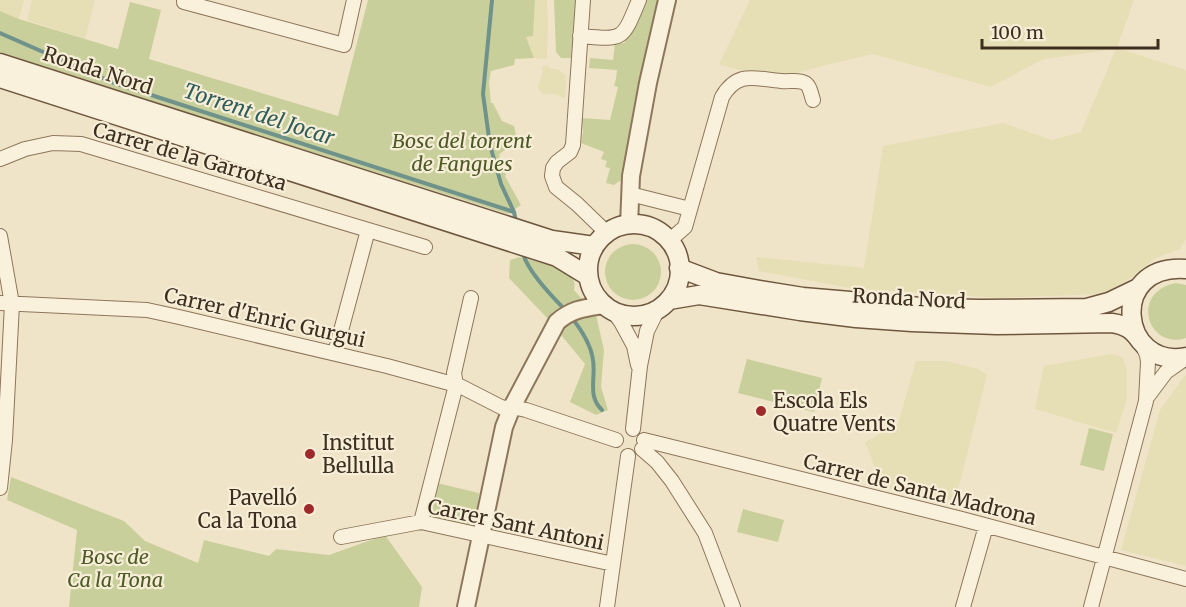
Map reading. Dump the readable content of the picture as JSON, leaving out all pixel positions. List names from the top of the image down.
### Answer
{
  "streets": {
    "main road": ["Ronda Nord"],
    "street": [
      "Carrer de la Garrotxa",
      "Carrer d'Enric Gurgui",
      "Carrer de Santa Madrona",
      "Carrer Sant Antoni"
    ]
  },
  "crossings": [
    ["Carrer d'Enric Gurgui", "Carrer de Santa Madrona"]
  ],
  "water": ["Torrent del Jocar"],
  "parks": ["Bosc del torrent de Fangues", "Bosc de Ca la Tona"],
  "places": ["Escola Els Quatre Vents", "Institut Bellulla", "Pavelló Ca la Tona"],
  "scale_bar": "100 m"
}
